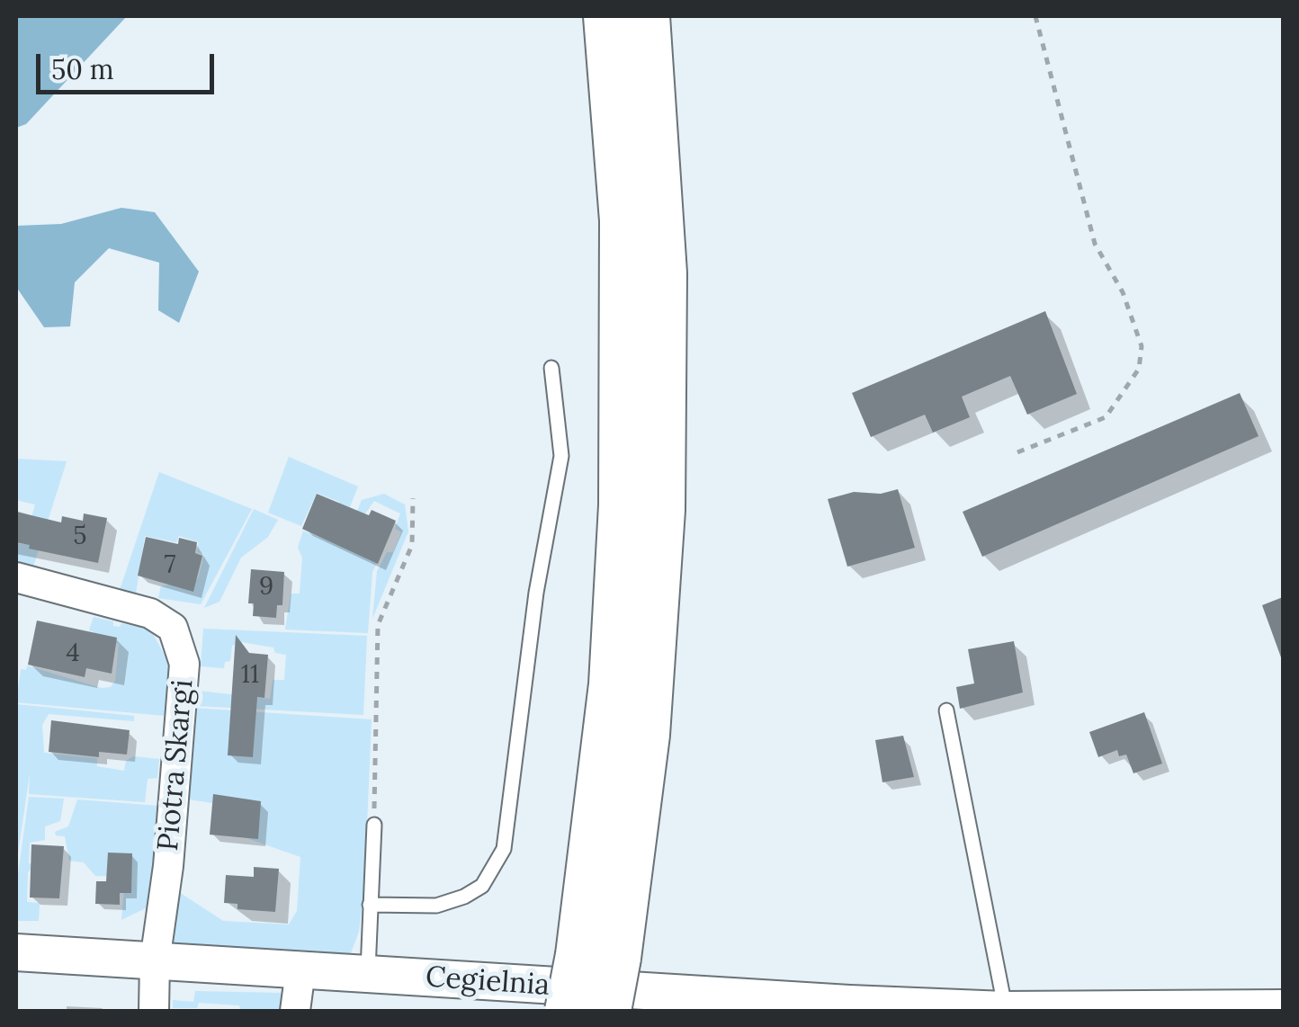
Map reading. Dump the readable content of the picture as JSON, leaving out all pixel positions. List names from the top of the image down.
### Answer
{
  "streets": {
    "street": ["Piotra Skargi", "Cegielnia"]
  },
  "crossings": [
    ["Piotra Skargi", "Cegielnia"]
  ],
  "house_numbers": [
    "5",
    "7",
    "9",
    "4",
    "11"
  ],
  "scale_bar": "50 m"
}
